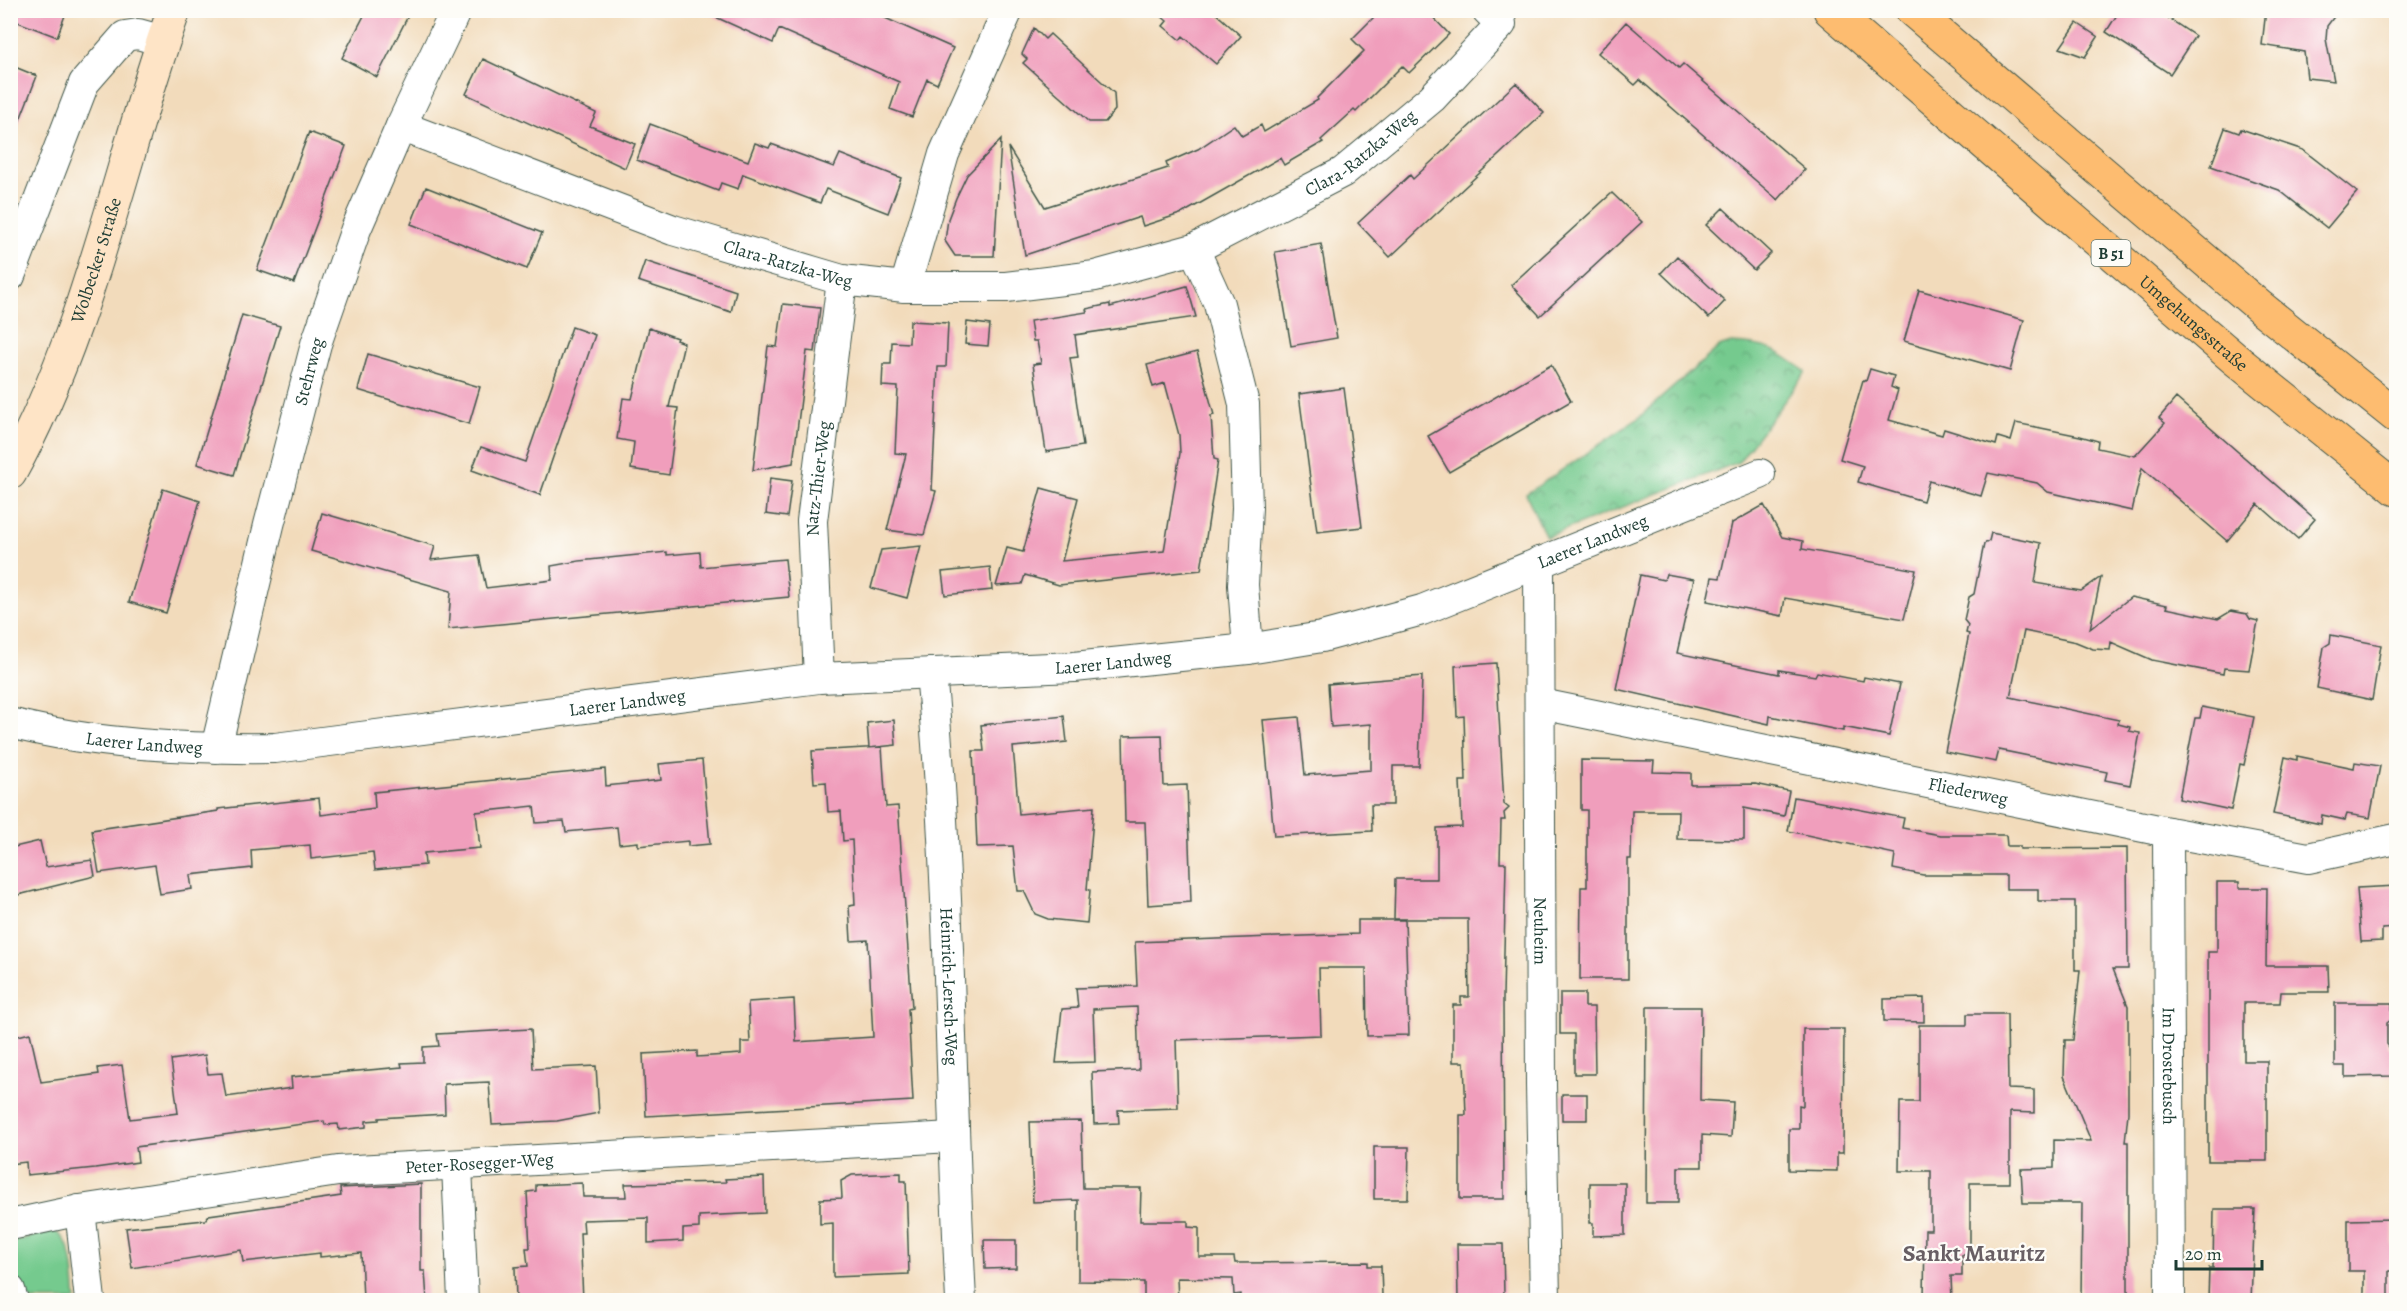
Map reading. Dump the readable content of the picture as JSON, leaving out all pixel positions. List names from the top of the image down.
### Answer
{
  "streets": {
    "highway": ["B 51", "Umgehungsstraße"],
    "main road": ["Wolbecker Straße"],
    "street": [
      "Clara-Ratzka-Weg",
      "Stehrweg",
      "Natz-Thier-Weg",
      "Laerer Landweg",
      "Fliederweg",
      "Neuheim",
      "Heinrich-Lersch-Weg",
      "Im Drostebusch",
      "Peter-Rosegger-Weg"
    ]
  },
  "crossings": [
    ["Clara-Ratzka-Weg", "Stehrweg"],
    ["Clara-Ratzka-Weg", "Natz-Thier-Weg"],
    ["Stehrweg", "Laerer Landweg"],
    ["Natz-Thier-Weg", "Laerer Landweg"],
    ["Laerer Landweg", "Neuheim"],
    ["Laerer Landweg", "Heinrich-Lersch-Weg"],
    ["Fliederweg", "Neuheim"],
    ["Fliederweg", "Im Drostebusch"],
    ["Heinrich-Lersch-Weg", "Peter-Rosegger-Weg"]
  ],
  "districts": ["Sankt Mauritz"],
  "scale_bar": "20 m"
}
